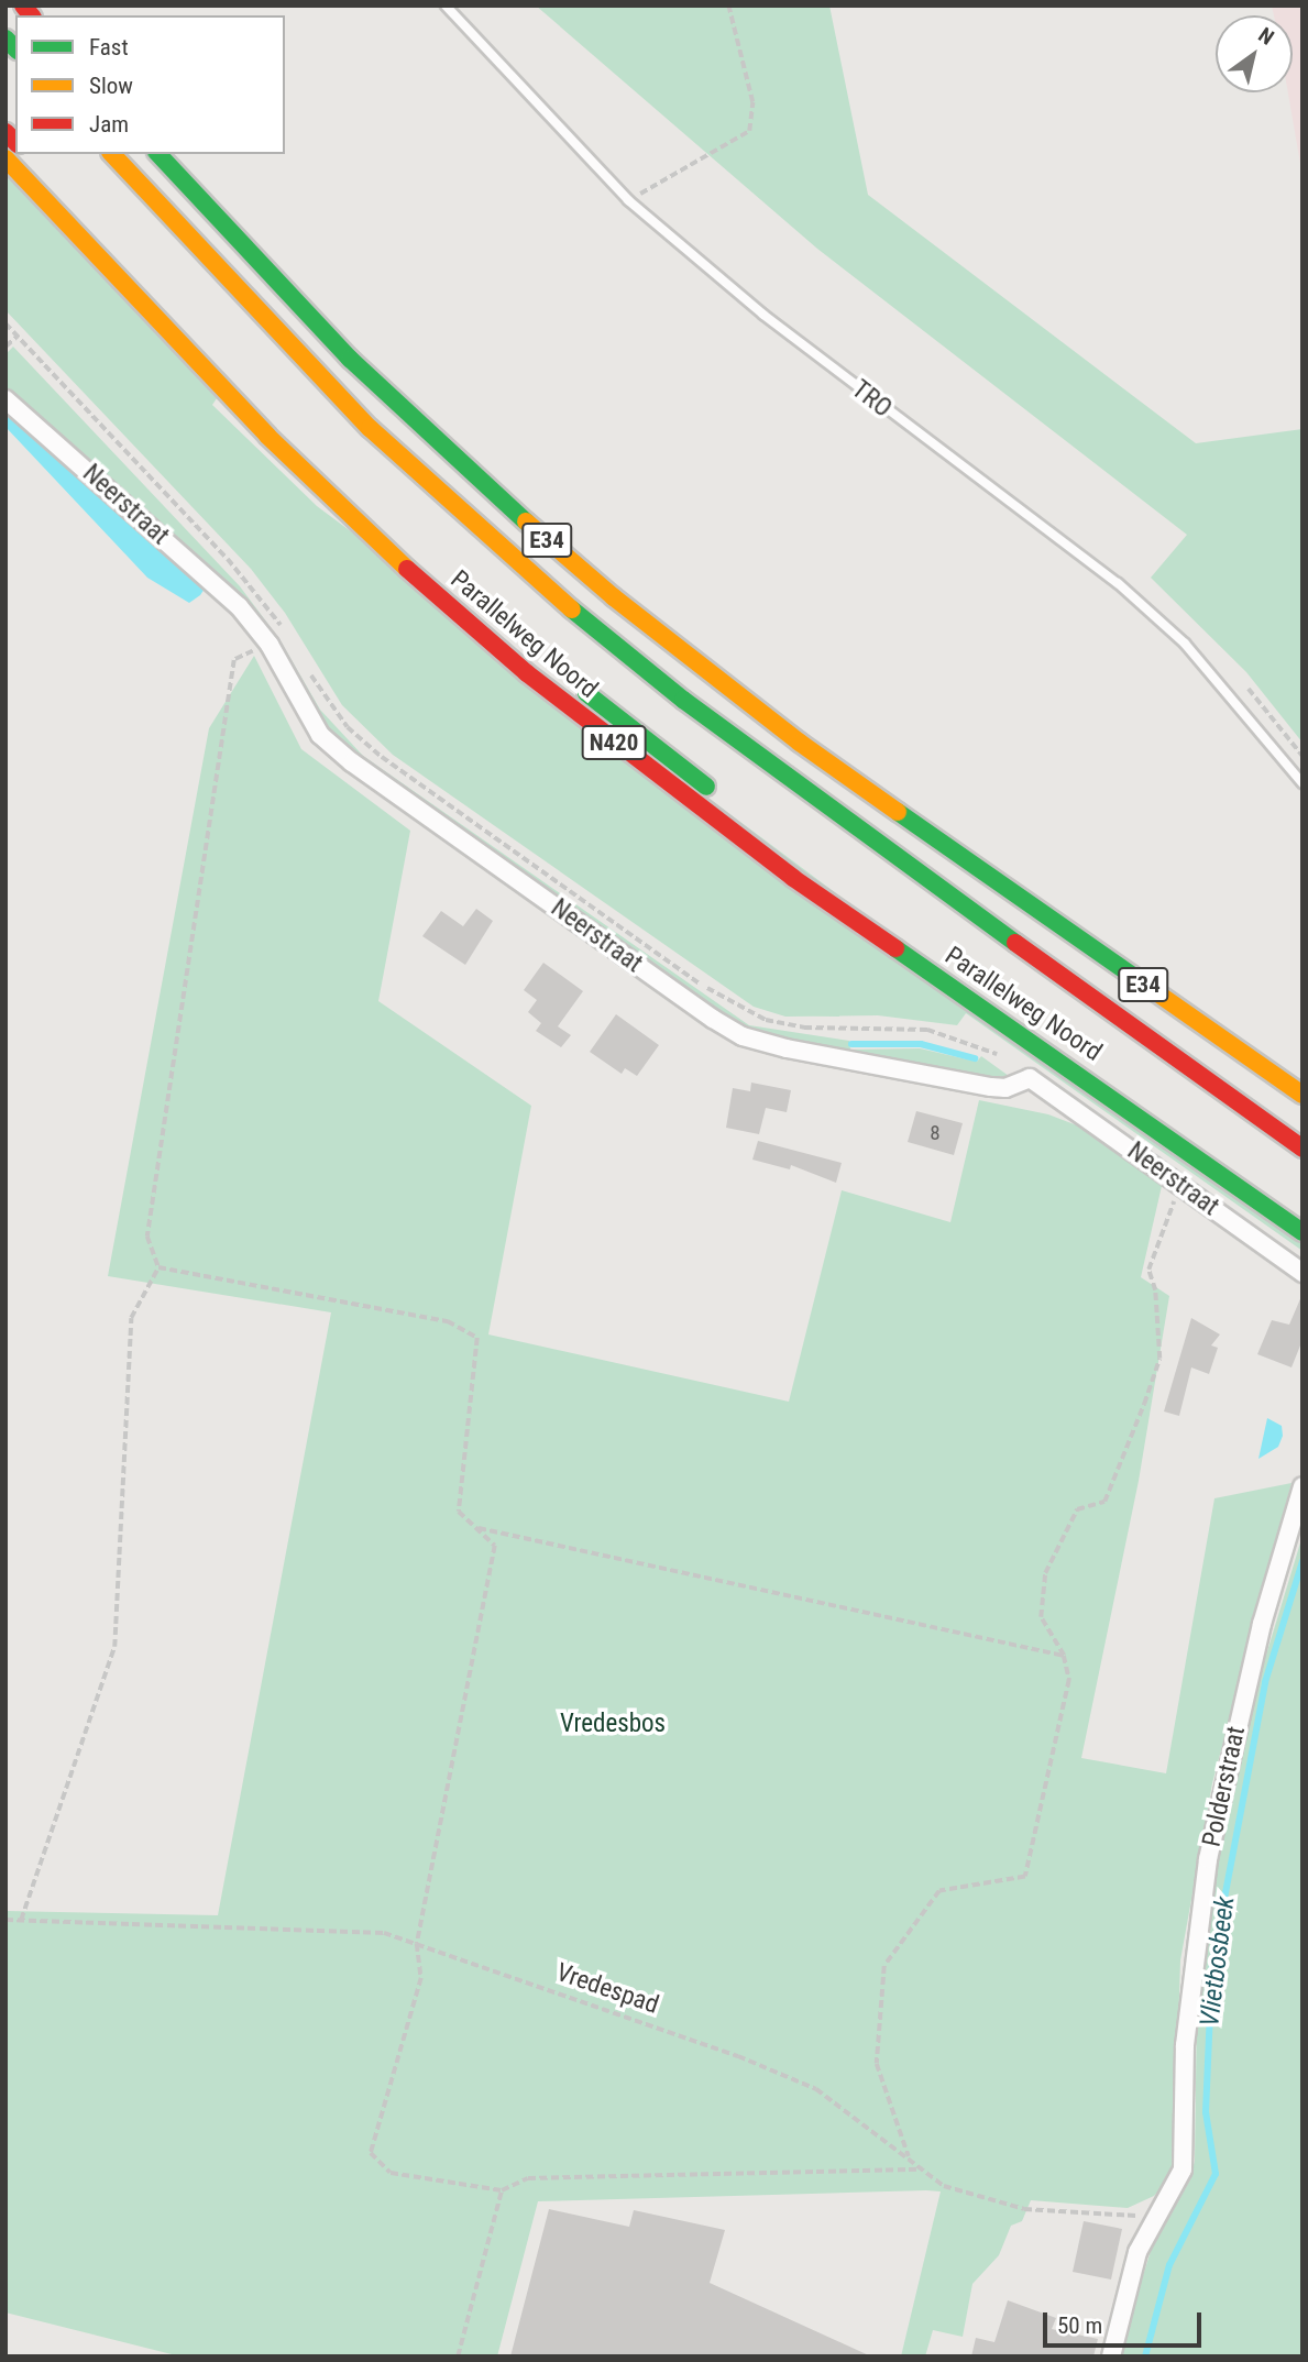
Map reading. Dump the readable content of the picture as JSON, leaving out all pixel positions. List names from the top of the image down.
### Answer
{
  "streets": {
    "highway": ["E34", "Parallelweg Noord", "N420"],
    "street": ["Neerstraat", "Polderstraat"],
    "lane": ["TRO"],
    "path": ["Vredespad"]
  },
  "crossings": [
    ["Polderstraat", "Vredespad"]
  ],
  "water": ["Vlietbosbeek"],
  "parks": ["Vredesbos"],
  "house_numbers": ["8"],
  "legend": ["Fast", "Slow", "Jam"],
  "scale_bar": "50 m",
  "north": "top right"
}
